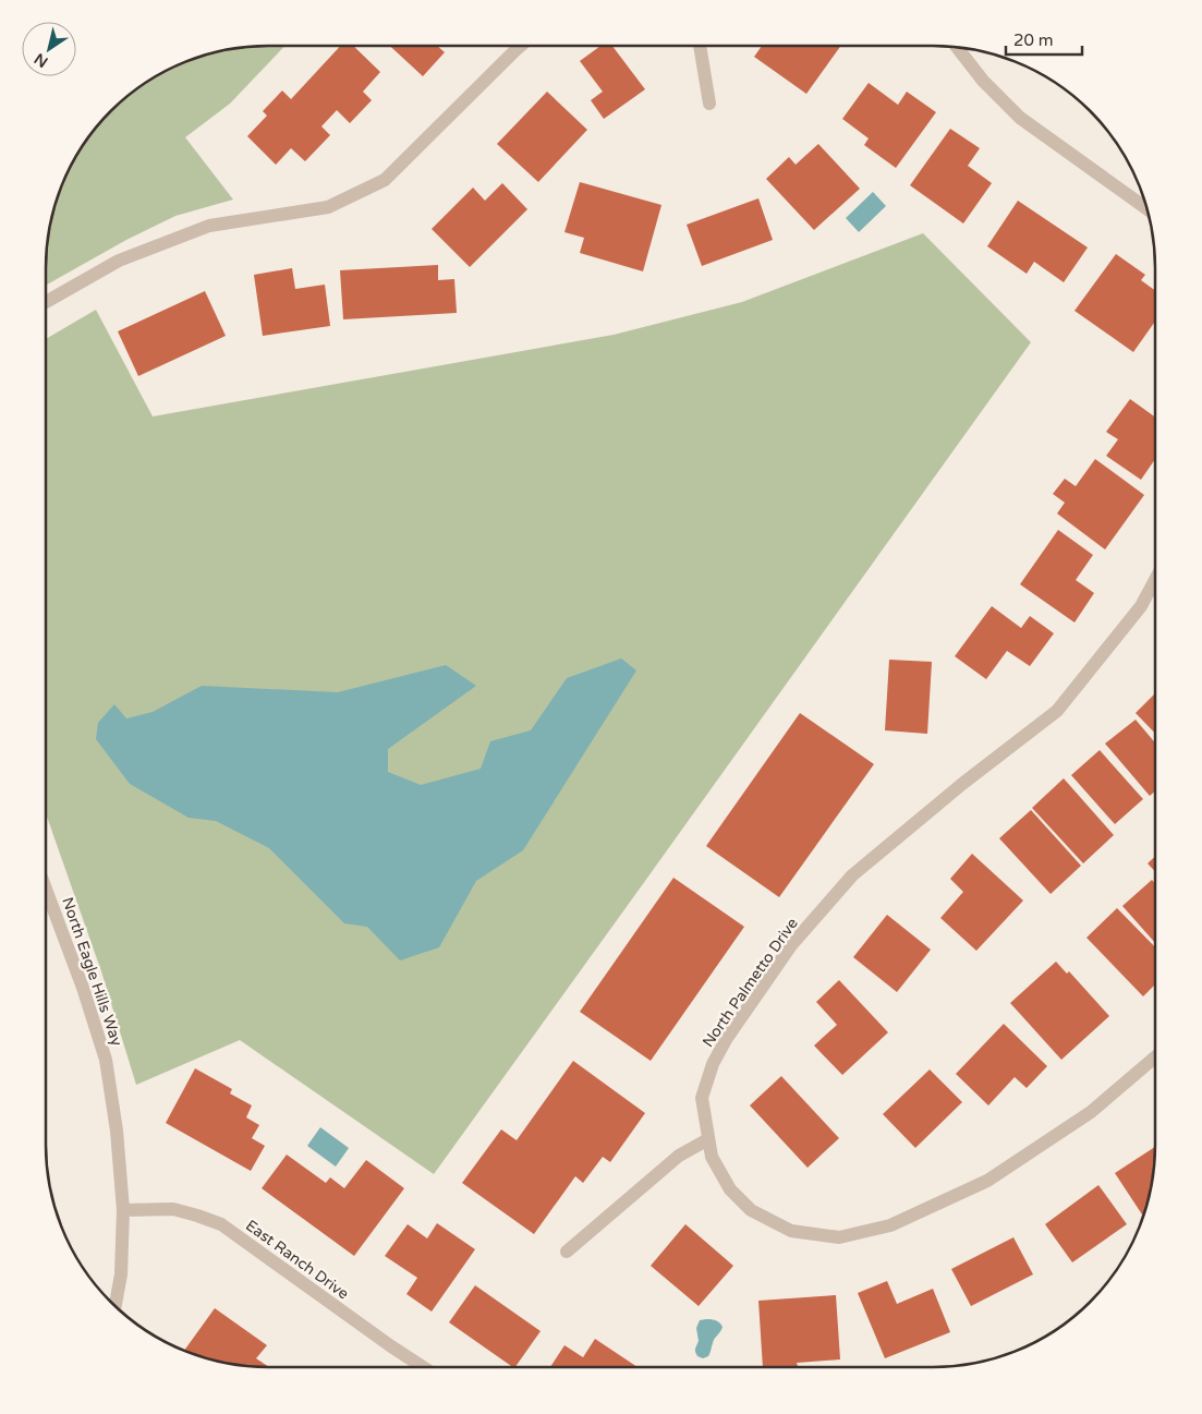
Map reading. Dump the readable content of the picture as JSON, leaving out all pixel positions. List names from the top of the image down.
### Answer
{
  "streets": {
    "street": ["North Eagle Hills Way", "North Palmetto Drive", "East Ranch Drive"]
  },
  "crossings": [
    ["North Eagle Hills Way", "East Ranch Drive"]
  ],
  "scale_bar": "20 m",
  "north": "bottom left"
}
